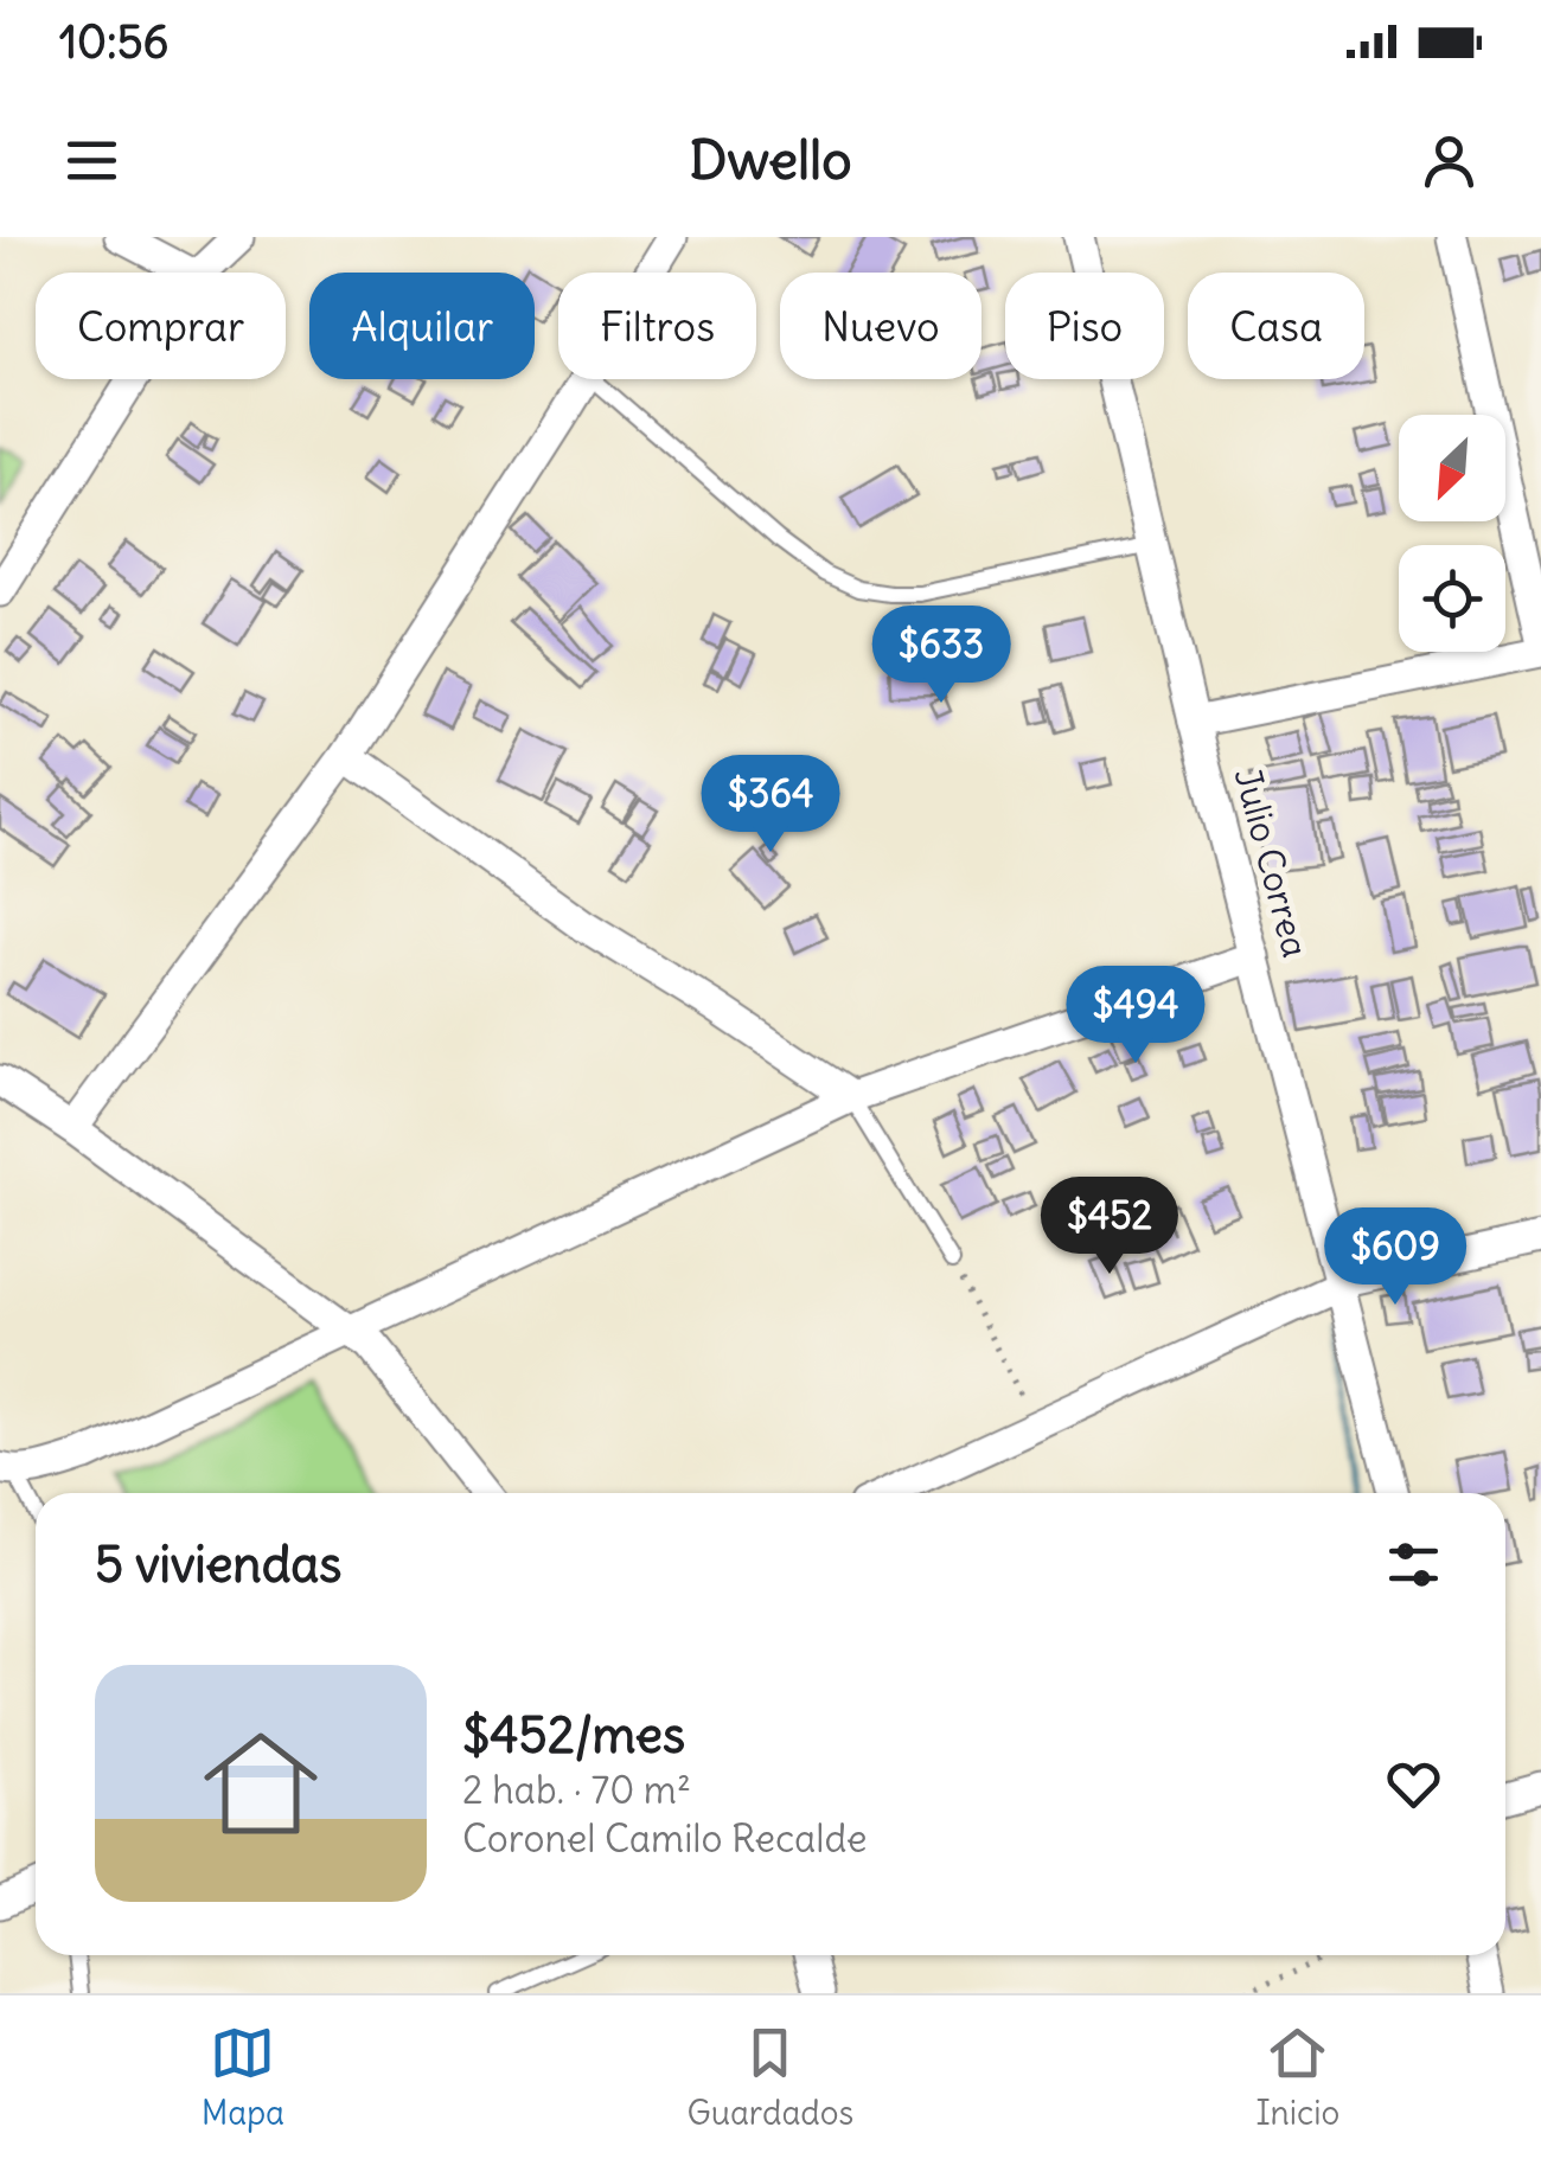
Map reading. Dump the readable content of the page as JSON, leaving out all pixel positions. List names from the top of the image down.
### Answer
{
  "streets": {
    "street": ["Julio Correa"]
  },
  "north": "bottom left",
  "page": {
    "status": "10:56",
    "header": "Dwello",
    "chip": [
      "Comprar",
      "Alquilar",
      "Filtros",
      "Nuevo",
      "Piso",
      "Casa"
    ],
    "price": [
      "$633",
      "$364",
      "$494",
      "$452",
      "$609"
    ],
    "heading": "5 viviendas",
    "list": [
      {
        "name": "$452/mes",
        "note": "2 hab. · 70 m² · Coronel Camilo Recalde"
      }
    ],
    "tabs": ["Mapa", "Guardados", "Inicio"]
  }
}
